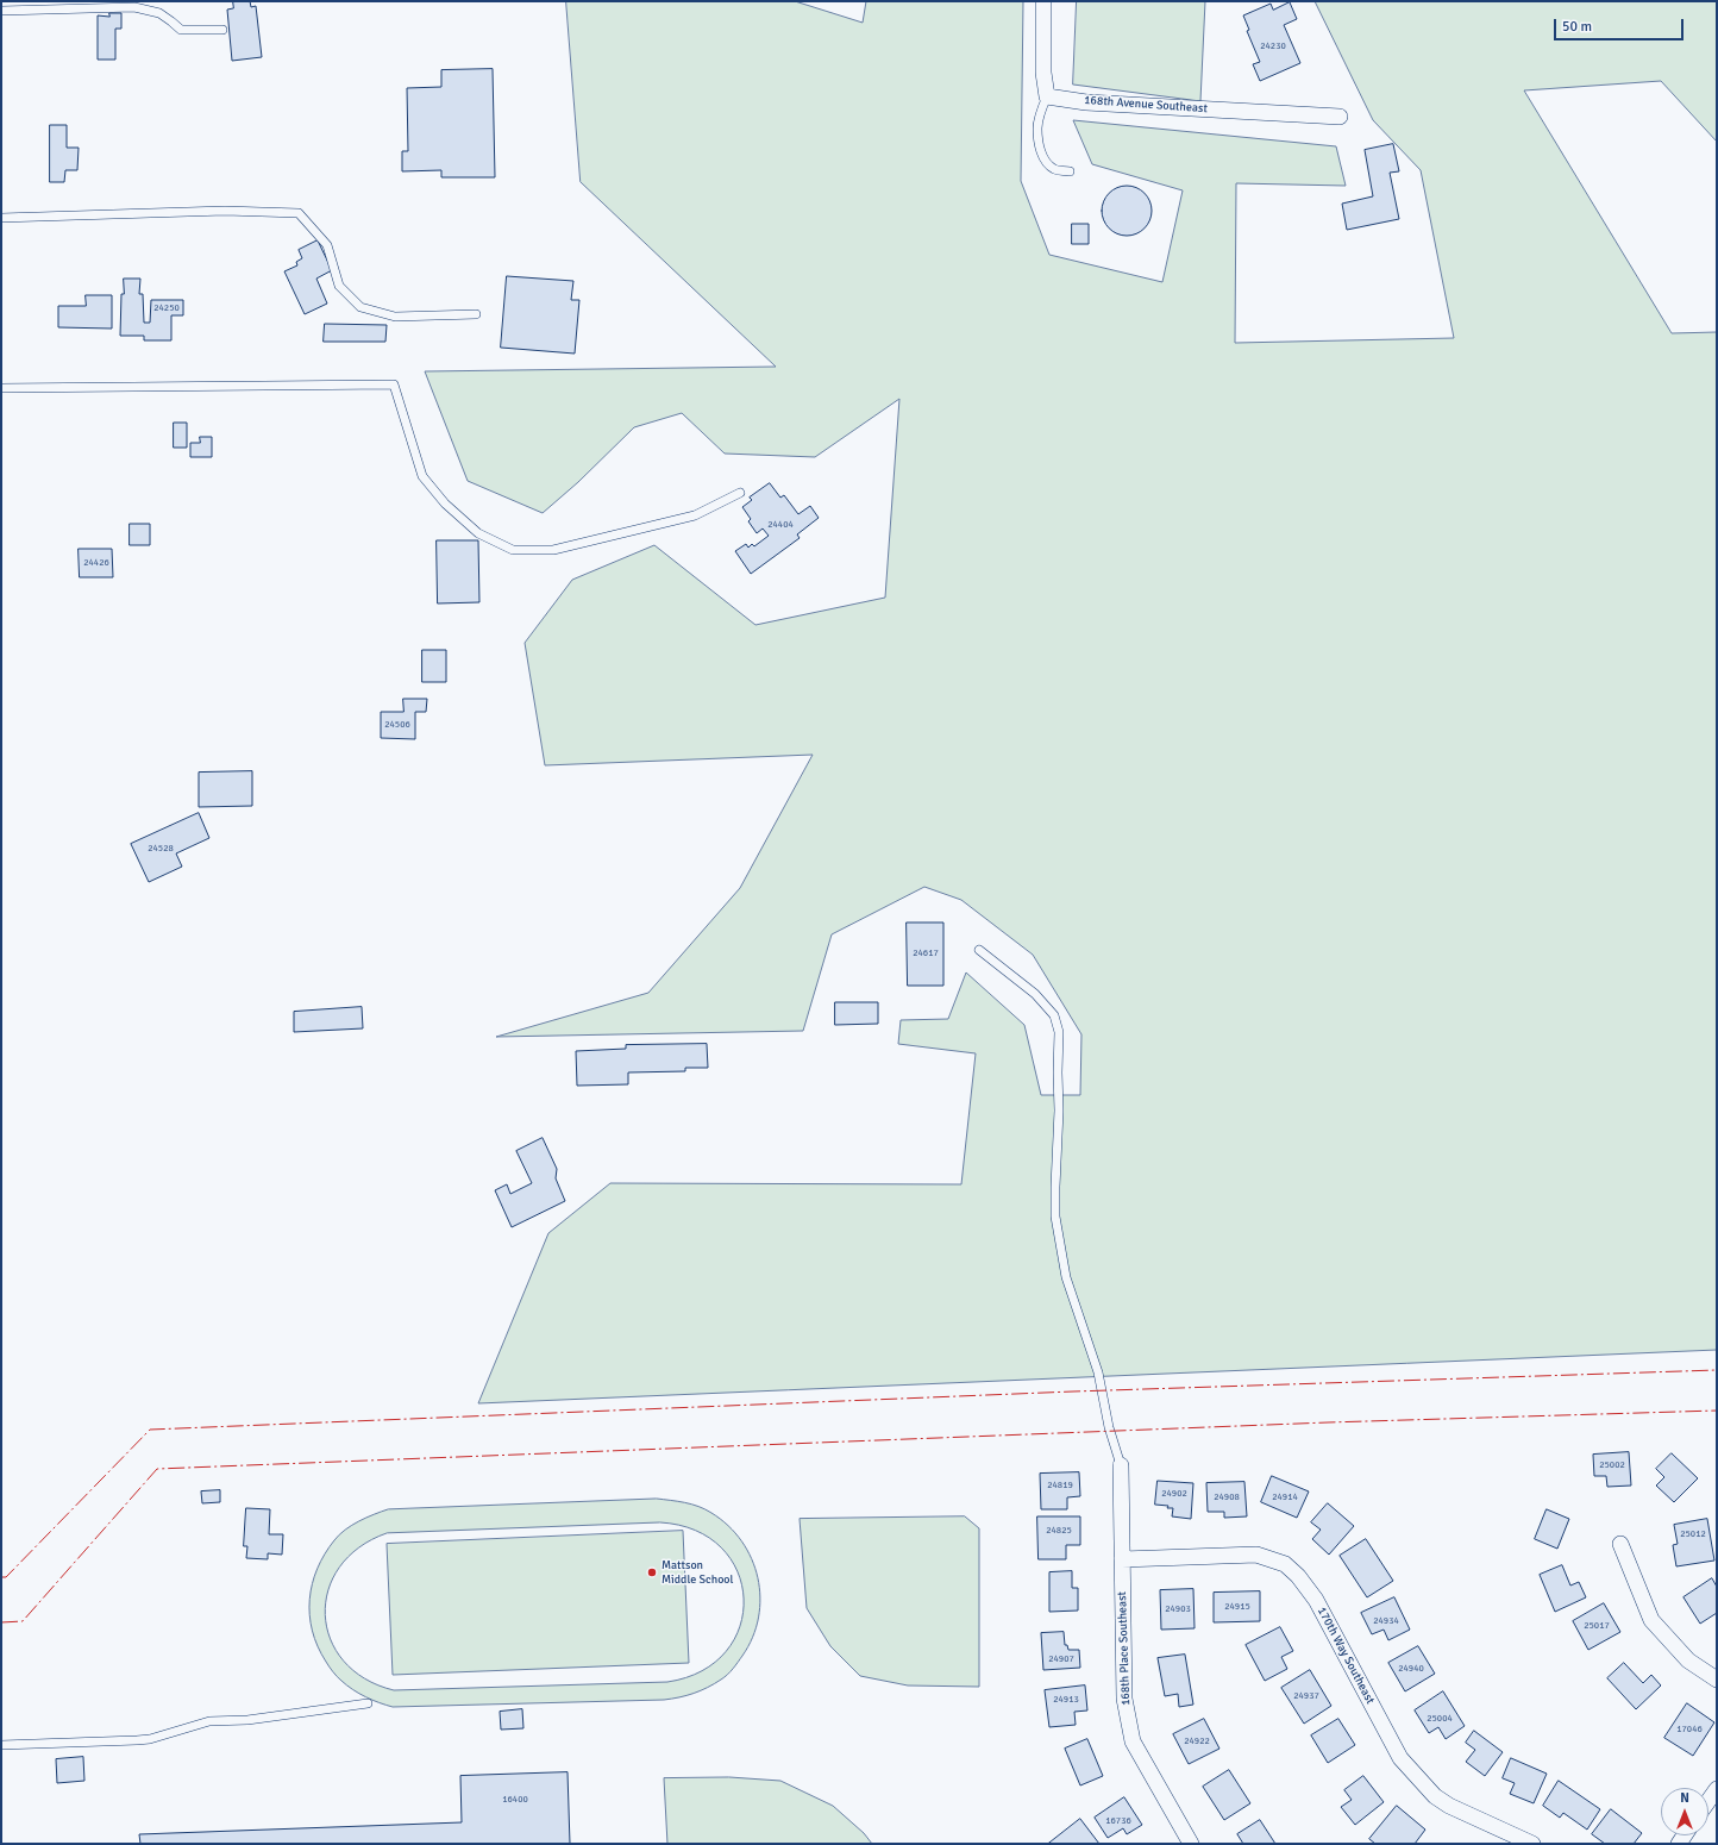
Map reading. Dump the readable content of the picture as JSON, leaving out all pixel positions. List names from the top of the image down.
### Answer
{
  "streets": {
    "street": ["168th Avenue Southeast", "168th Place Southeast", "170th Way Southeast"]
  },
  "crossings": [
    ["168th Place Southeast", "170th Way Southeast"]
  ],
  "places": ["Mattson Middle School"],
  "house_numbers": [
    "24230",
    "24250",
    "24404",
    "24426",
    "24506",
    "24528",
    "24617",
    "25002",
    "24819",
    "24902",
    "24908",
    "24914",
    "24825",
    "25012",
    "24915",
    "24903",
    "24934",
    "25017",
    "24907",
    "24940",
    "24937",
    "24913",
    "25004",
    "17046",
    "24922",
    "16400",
    "16736"
  ],
  "scale_bar": "50 m",
  "north": "top"
}
